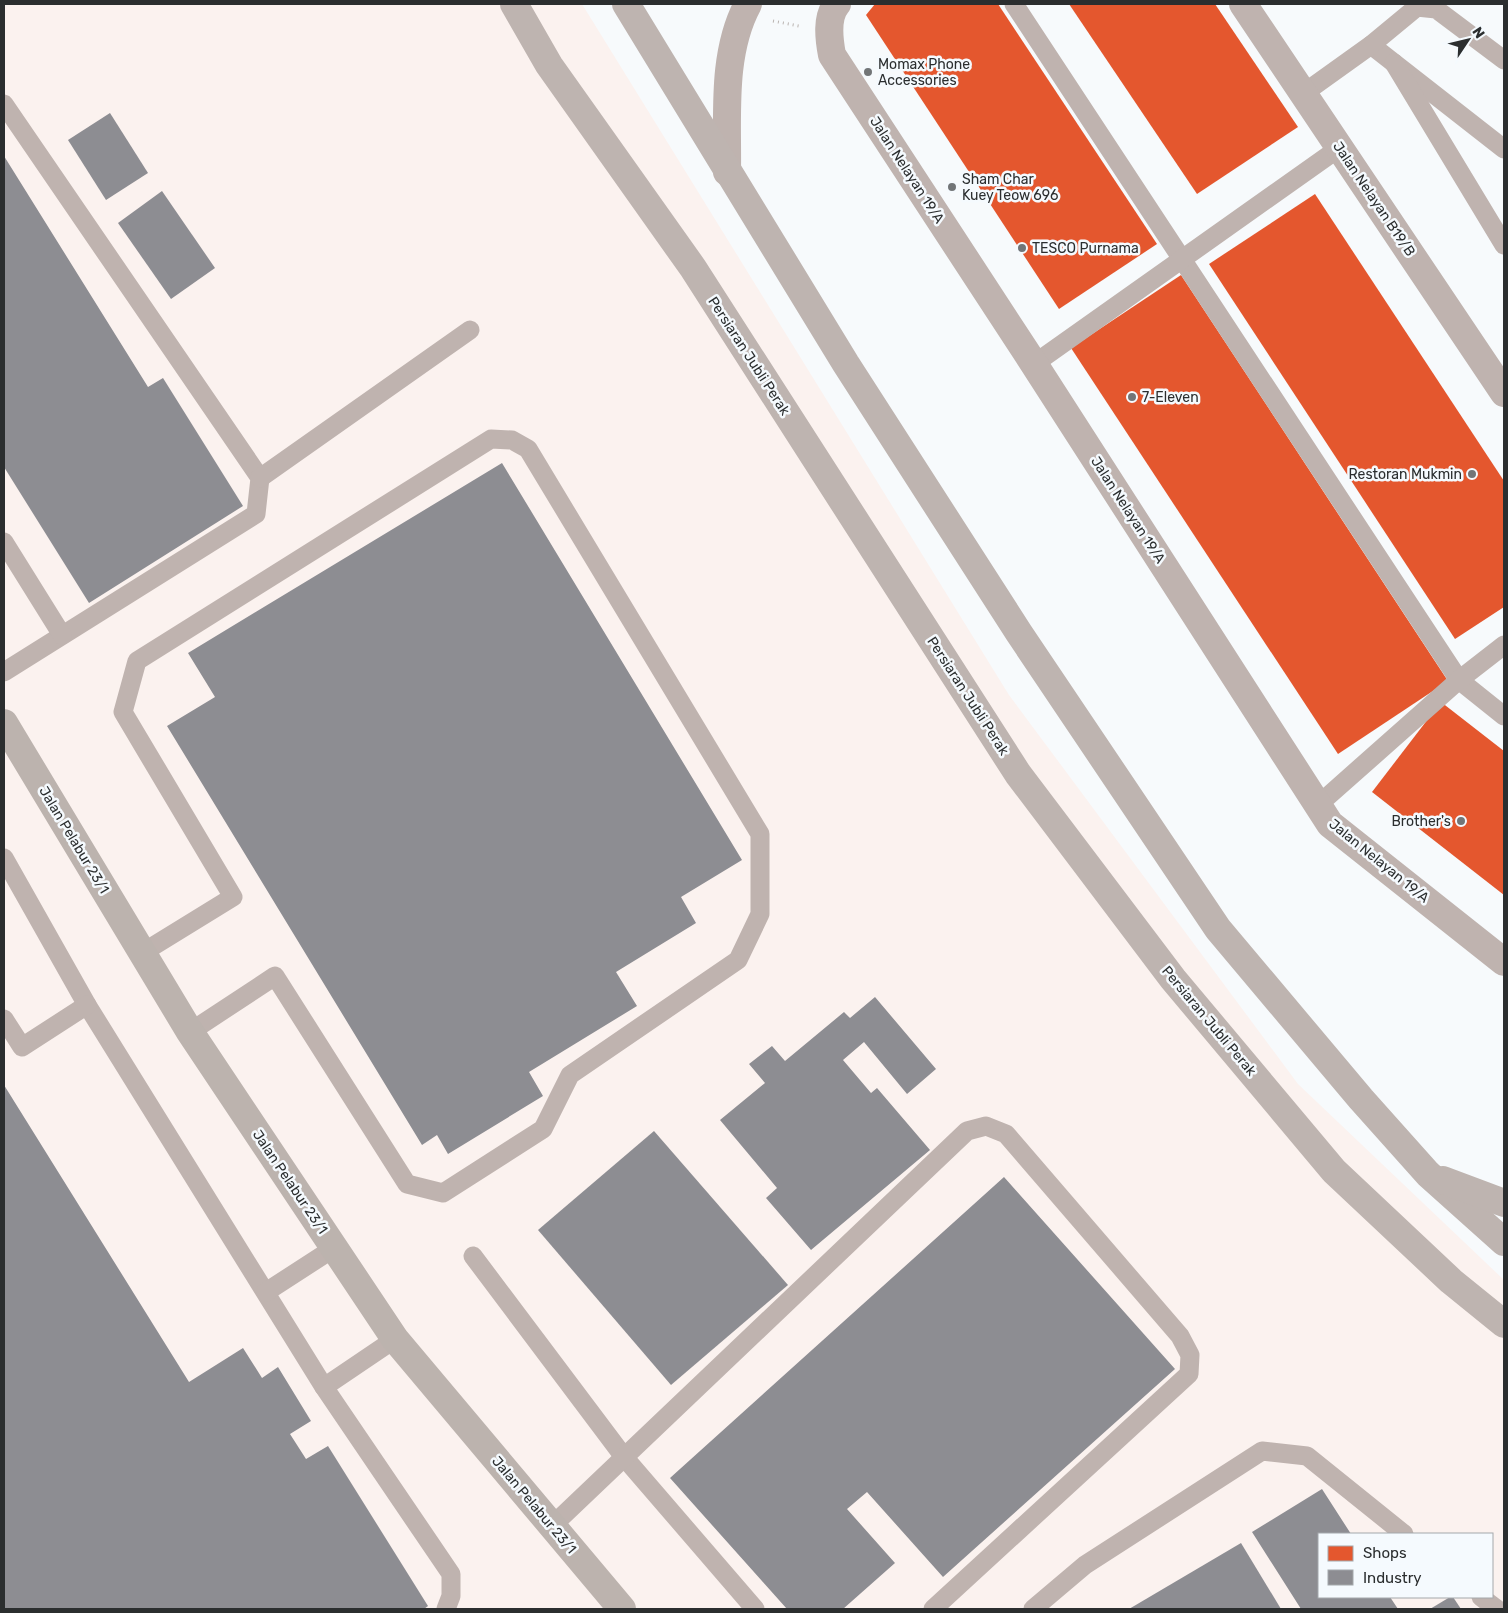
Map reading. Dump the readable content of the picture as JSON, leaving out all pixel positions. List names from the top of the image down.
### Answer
{
  "streets": {
    "main road": ["Persiaran Jubli Perak"],
    "street": ["Jalan Nelayan 19/A", "Jalan Nelayan B19/B", "Jalan Pelabur 23/1"]
  },
  "places": [
    "Momax Phone Accessories",
    "Sham Char Kuey Teow 696",
    "TESCO Purnama",
    "7-Eleven",
    "Restoran Mukmin",
    "Brother's"
  ],
  "legend": ["Shops", "Industry"],
  "north": "top right"
}
